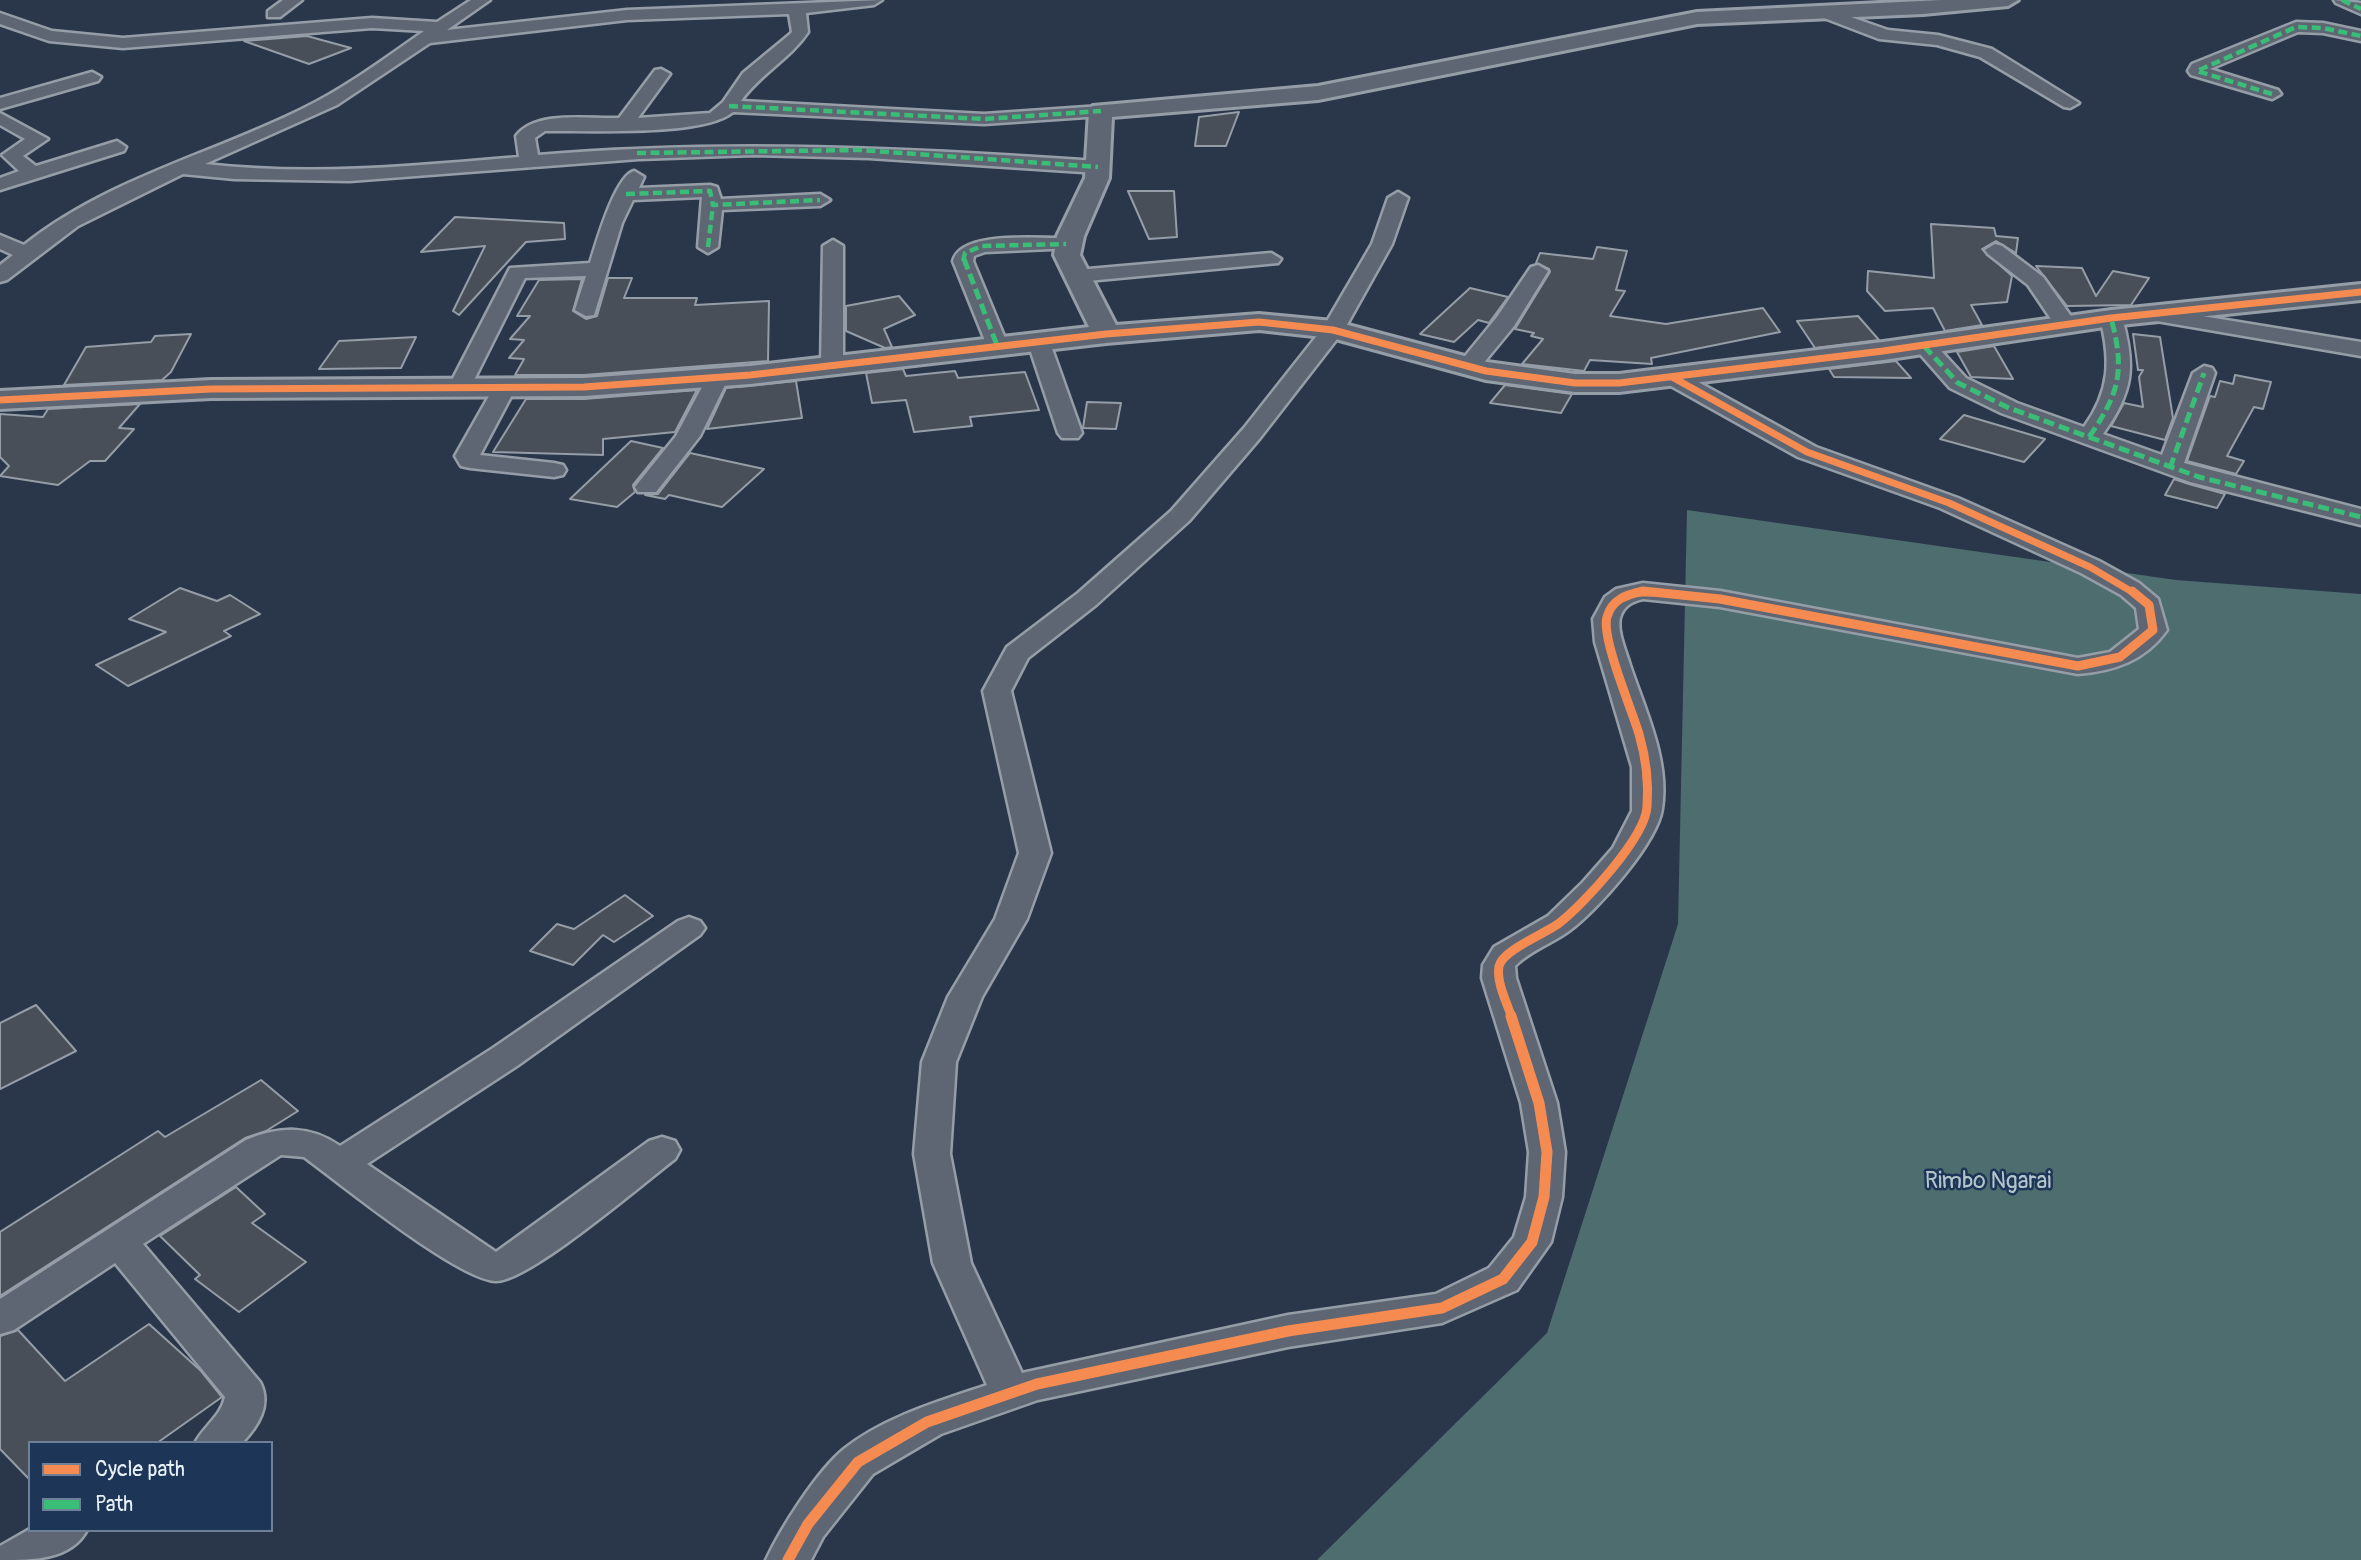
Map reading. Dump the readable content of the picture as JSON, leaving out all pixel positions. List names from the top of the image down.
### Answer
{
  "parks": ["Rimbo Ngarai"],
  "legend": ["Cycle path", "Path"]
}
